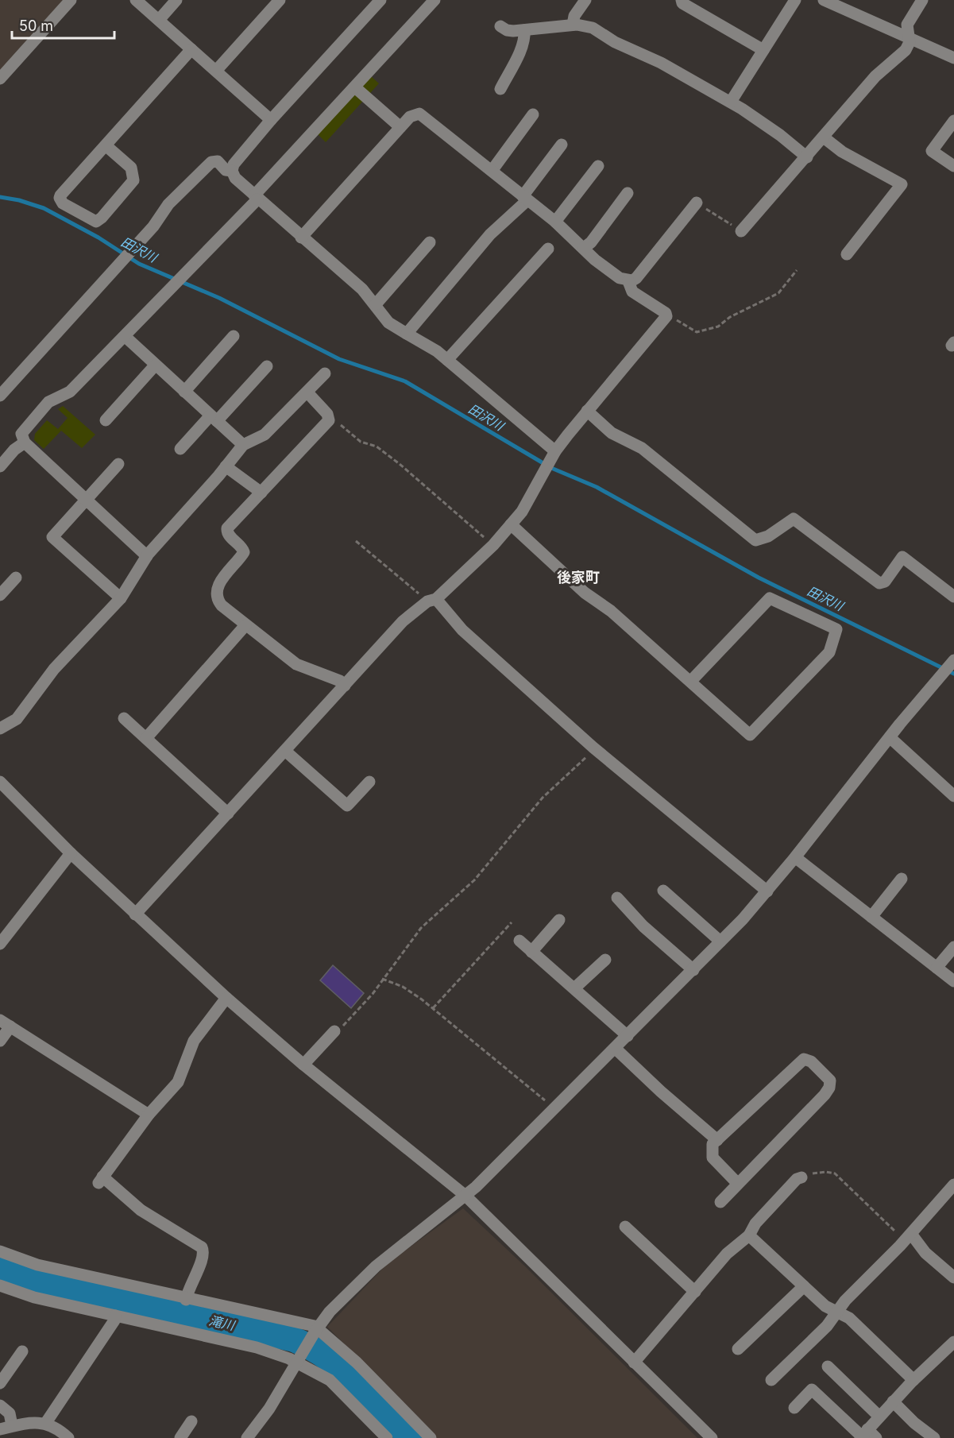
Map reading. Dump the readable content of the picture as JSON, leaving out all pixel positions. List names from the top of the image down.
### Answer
{
  "districts": ["後家町"],
  "water": ["田沢川", "滝川"],
  "scale_bar": "50 m"
}
